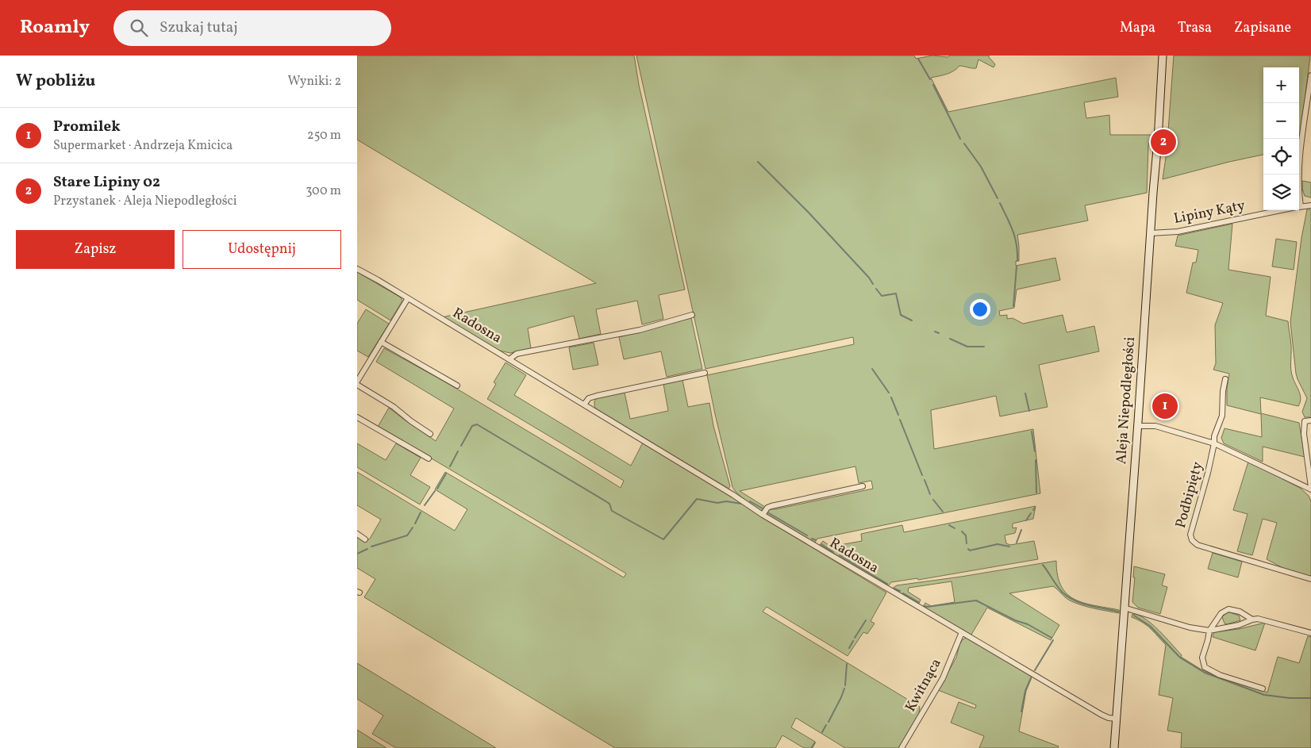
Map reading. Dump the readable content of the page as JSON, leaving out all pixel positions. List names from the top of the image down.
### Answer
{
  "streets": {
    "street": [
      "Lipiny Kąty",
      "Radosna",
      "Aleja Niepodległości",
      "Podbipięty",
      "Kwitnąca"
    ]
  },
  "crossings": [
    ["Lipiny Kąty", "Aleja Niepodległości"],
    ["Radosna", "Aleja Niepodległości"],
    ["Radosna", "Kwitnąca"]
  ],
  "page": {
    "header": "Roamly",
    "search": "Szukaj tutaj",
    "nav": ["Mapa", "Trasa", "Zapisane"],
    "heading": ["W pobliżu", "Wyniki: 2"],
    "map_buttons": ["+", "−"],
    "list": [
      {
        "mark": "1",
        "name": "Promilek",
        "note": "Supermarket · Andrzeja Kmicica",
        "value": "250 m"
      },
      {
        "mark": "2",
        "name": "Stare Lipiny 02",
        "note": "Przystanek · Aleja Niepodległości",
        "value": "300 m"
      }
    ],
    "pins": ["2", "1"],
    "buttons": ["Zapisz", "Udostępnij"]
  }
}
